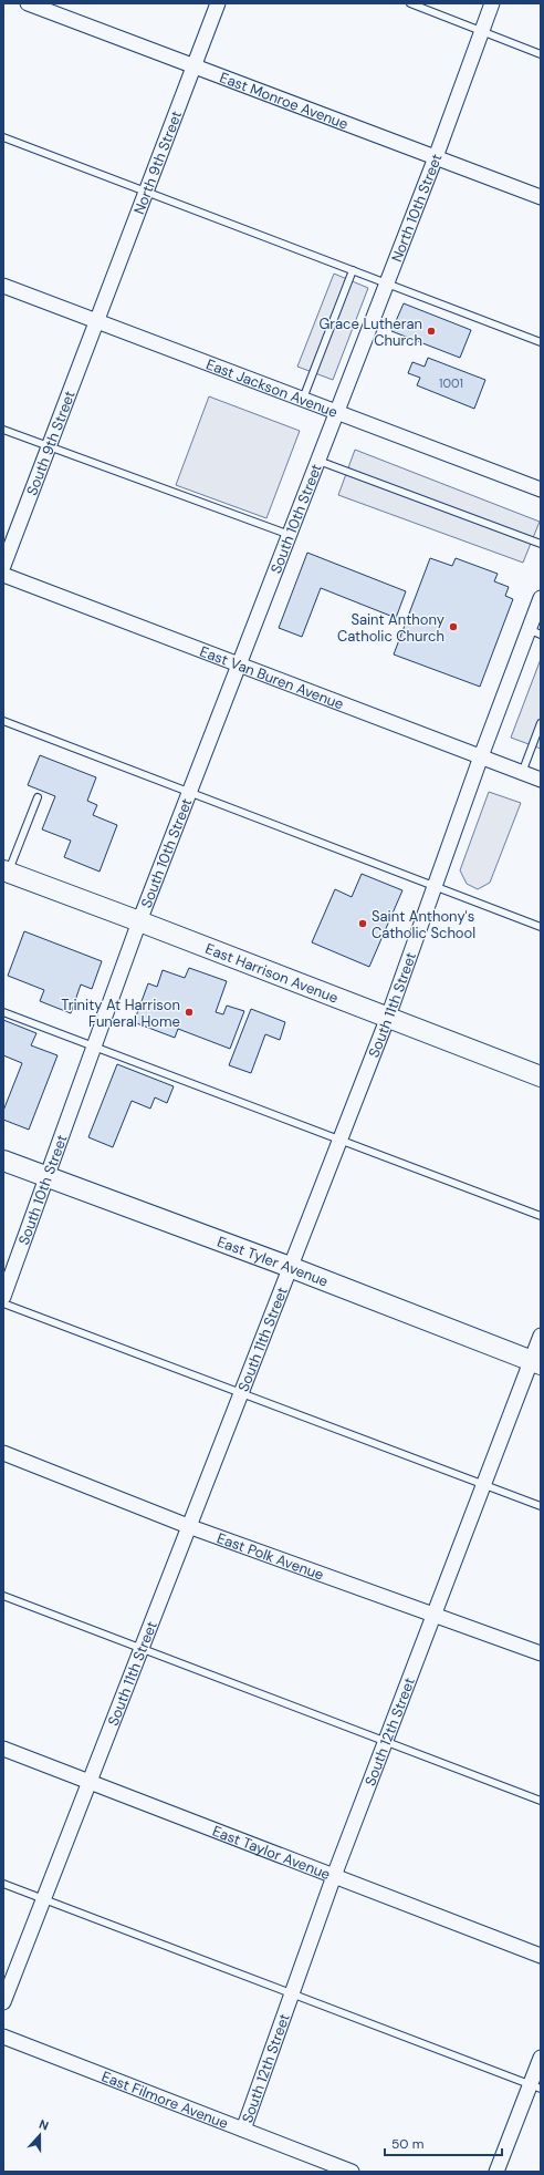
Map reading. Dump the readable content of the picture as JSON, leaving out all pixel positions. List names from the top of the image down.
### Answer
{
  "streets": {
    "main road": ["East Harrison Avenue", "East Tyler Avenue"],
    "street": [
      "East Monroe Avenue",
      "North 9th Street",
      "North 10th Street",
      "East Jackson Avenue",
      "South 9th Street",
      "South 10th Street",
      "East Van Buren Avenue",
      "South 11th Street",
      "East Polk Avenue",
      "South 12th Street",
      "East Taylor Avenue",
      "East Filmore Avenue"
    ]
  },
  "crossings": [
    ["East Monroe Avenue", "North 9th Street"],
    ["East Monroe Avenue", "North 10th Street"],
    ["North 9th Street", "East Jackson Avenue"],
    ["North 9th Street", "South 9th Street"],
    ["North 10th Street", "East Jackson Avenue"],
    ["North 10th Street", "South 10th Street"],
    ["East Jackson Avenue", "South 9th Street"],
    ["East Jackson Avenue", "South 10th Street"],
    ["South 10th Street", "East Van Buren Avenue"],
    ["South 10th Street", "East Harrison Avenue"],
    ["South 10th Street", "East Tyler Avenue"],
    ["East Van Buren Avenue", "South 11th Street"],
    ["East Harrison Avenue", "South 11th Street"],
    ["South 11th Street", "East Tyler Avenue"],
    ["South 11th Street", "East Polk Avenue"],
    ["South 11th Street", "East Taylor Avenue"],
    ["East Tyler Avenue", "South 12th Street"],
    ["East Polk Avenue", "South 12th Street"],
    ["South 12th Street", "East Taylor Avenue"],
    ["South 12th Street", "East Filmore Avenue"]
  ],
  "places": [
    "Grace Lutheran Church",
    "Saint Anthony Catholic Church",
    "Saint Anthony's Catholic School",
    "Trinity At Harrison Funeral Home"
  ],
  "house_numbers": ["1001"],
  "scale_bar": "50 m",
  "north": "top"
}
